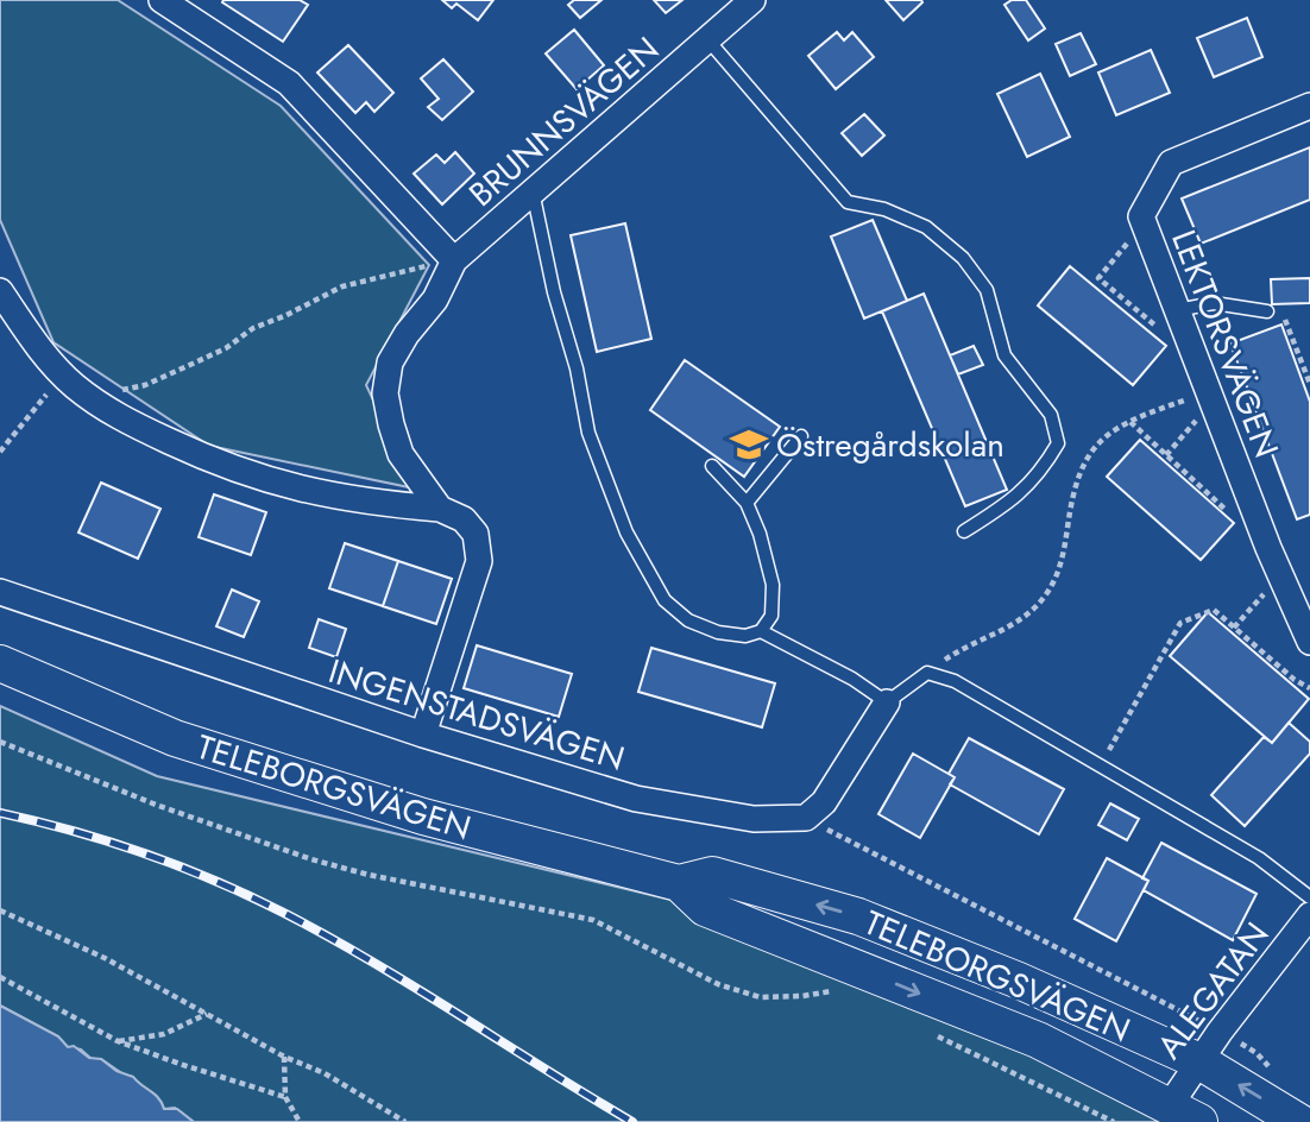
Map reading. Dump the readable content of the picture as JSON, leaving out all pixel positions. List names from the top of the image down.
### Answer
{
  "streets": {
    "main road": ["TELEBORGSVÄGEN"],
    "street": [
      "BRUNNSVÄGEN",
      "LEKTORSVÄGEN",
      "INGENSTADSVÄGEN",
      "ALEGATAN"
    ]
  },
  "crossings": [
    ["TELEBORGSVÄGEN", "ALEGATAN"]
  ],
  "places": {
    "school or university": ["Östregårdskolan"]
  }
}
